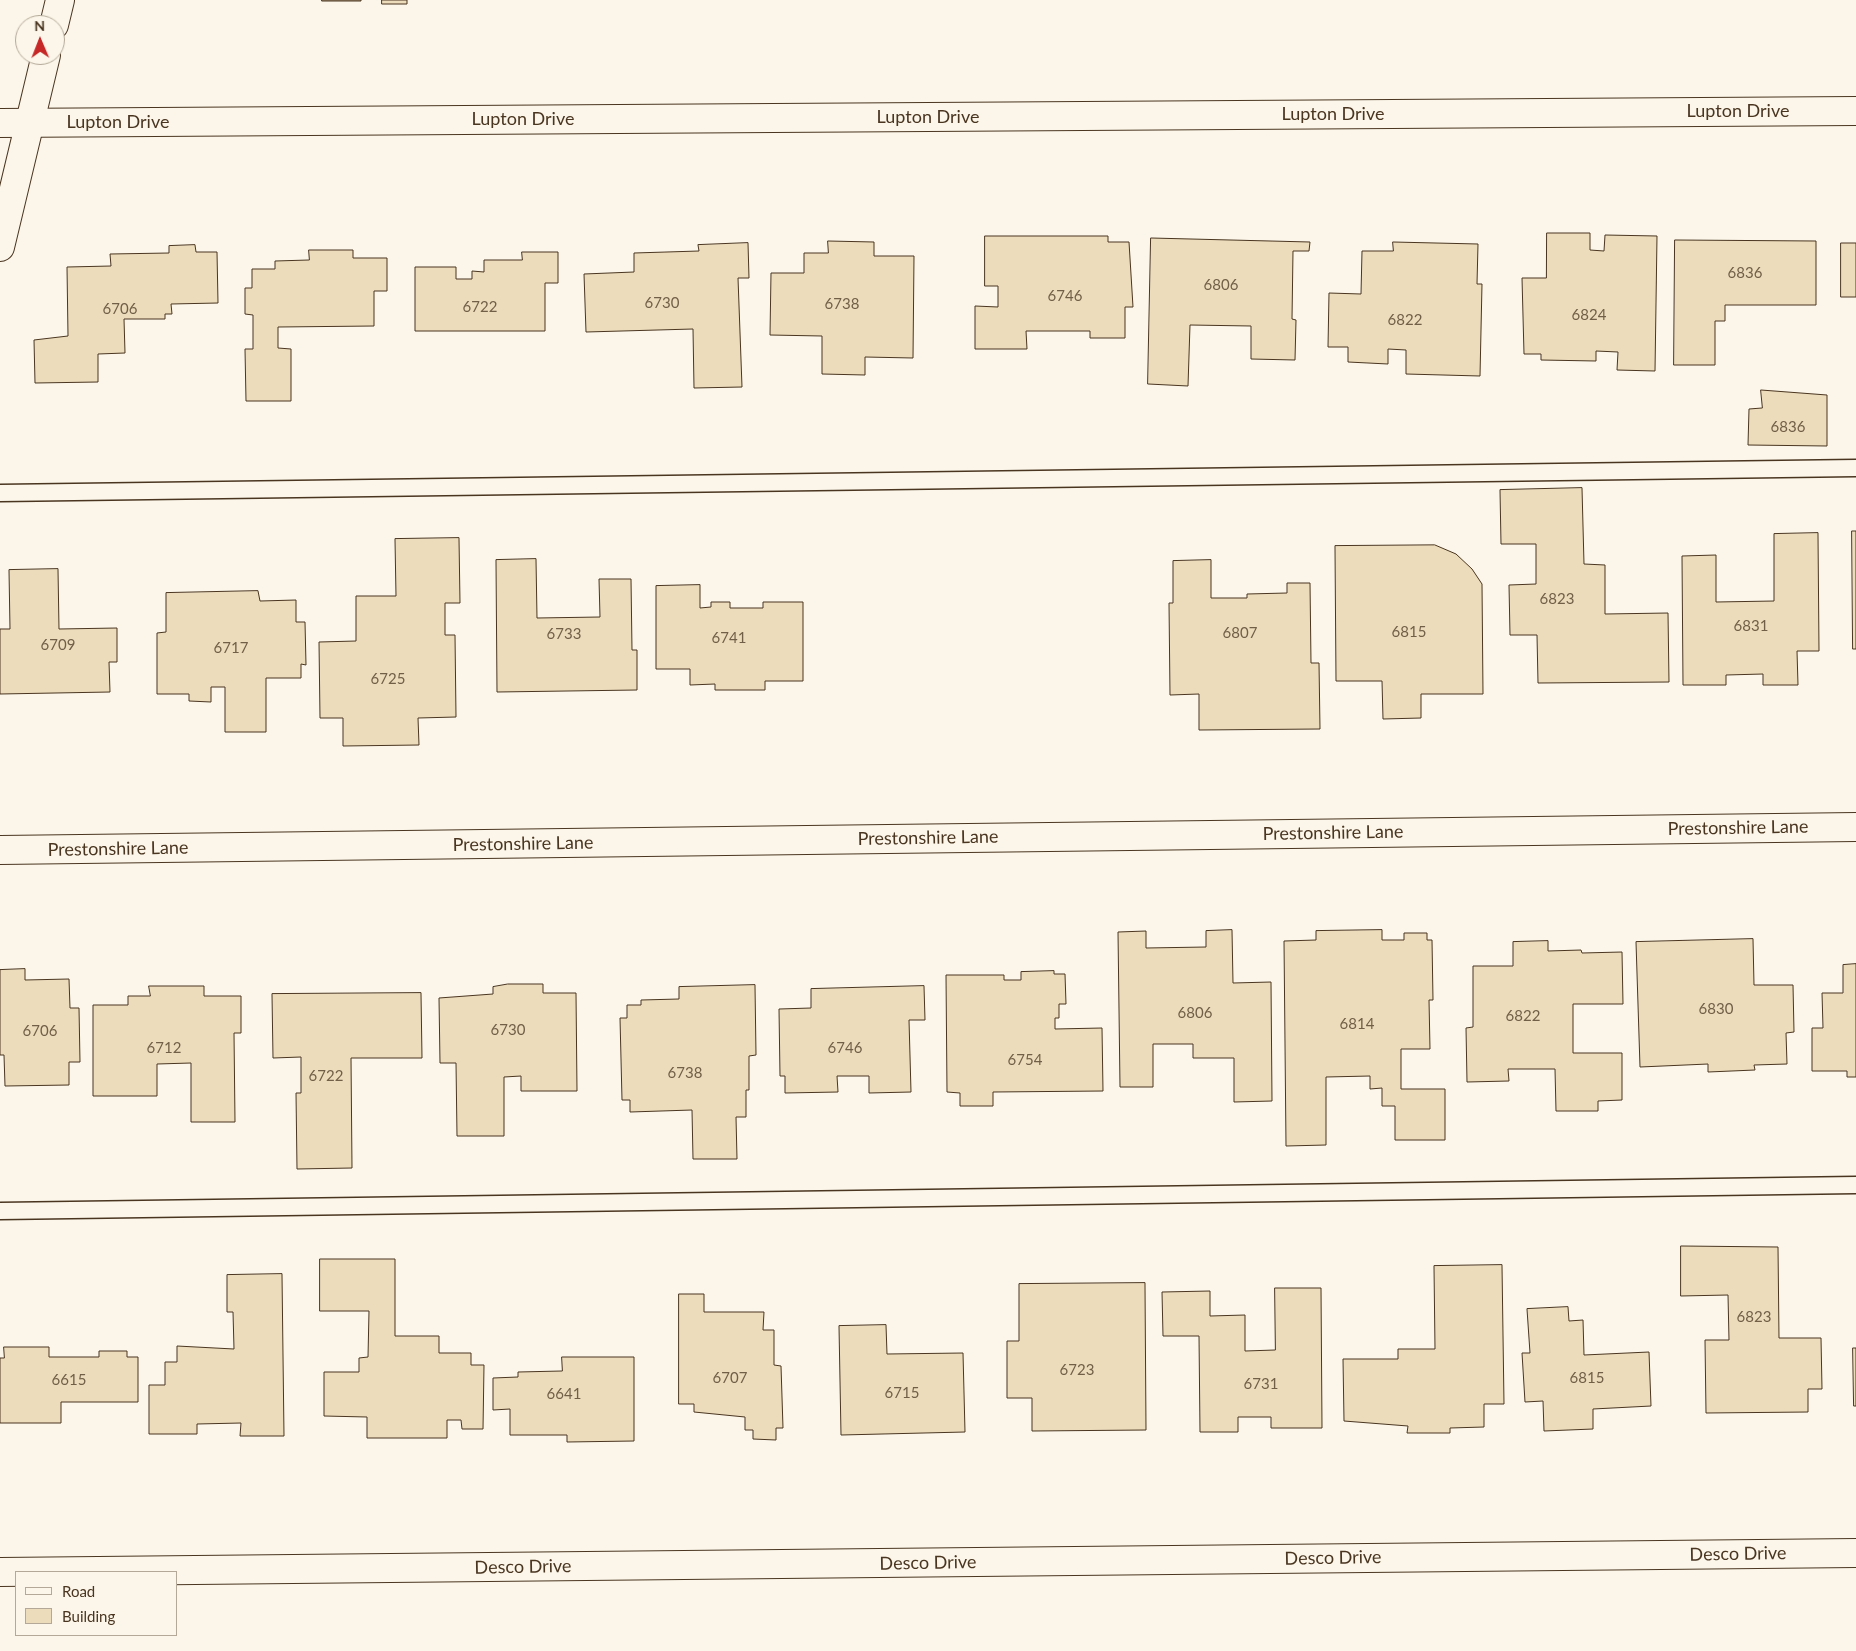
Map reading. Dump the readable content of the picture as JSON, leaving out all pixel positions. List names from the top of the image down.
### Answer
{
  "streets": {
    "street": ["Lupton Drive", "Prestonshire Lane", "Desco Drive"]
  },
  "house_numbers": [
    "6836",
    "6806",
    "6746",
    "6730",
    "6738",
    "6722",
    "6706",
    "6824",
    "6822",
    "6836",
    "6823",
    "6831",
    "6815",
    "6807",
    "6733",
    "6741",
    "6709",
    "6717",
    "6725",
    "6830",
    "6806",
    "6822",
    "6814",
    "6730",
    "6706",
    "6712",
    "6746",
    "6754",
    "6738",
    "6722",
    "6823",
    "6723",
    "6707",
    "6815",
    "6615",
    "6731",
    "6715",
    "6641"
  ],
  "legend": ["Road", "Building"],
  "north": "top"
}
